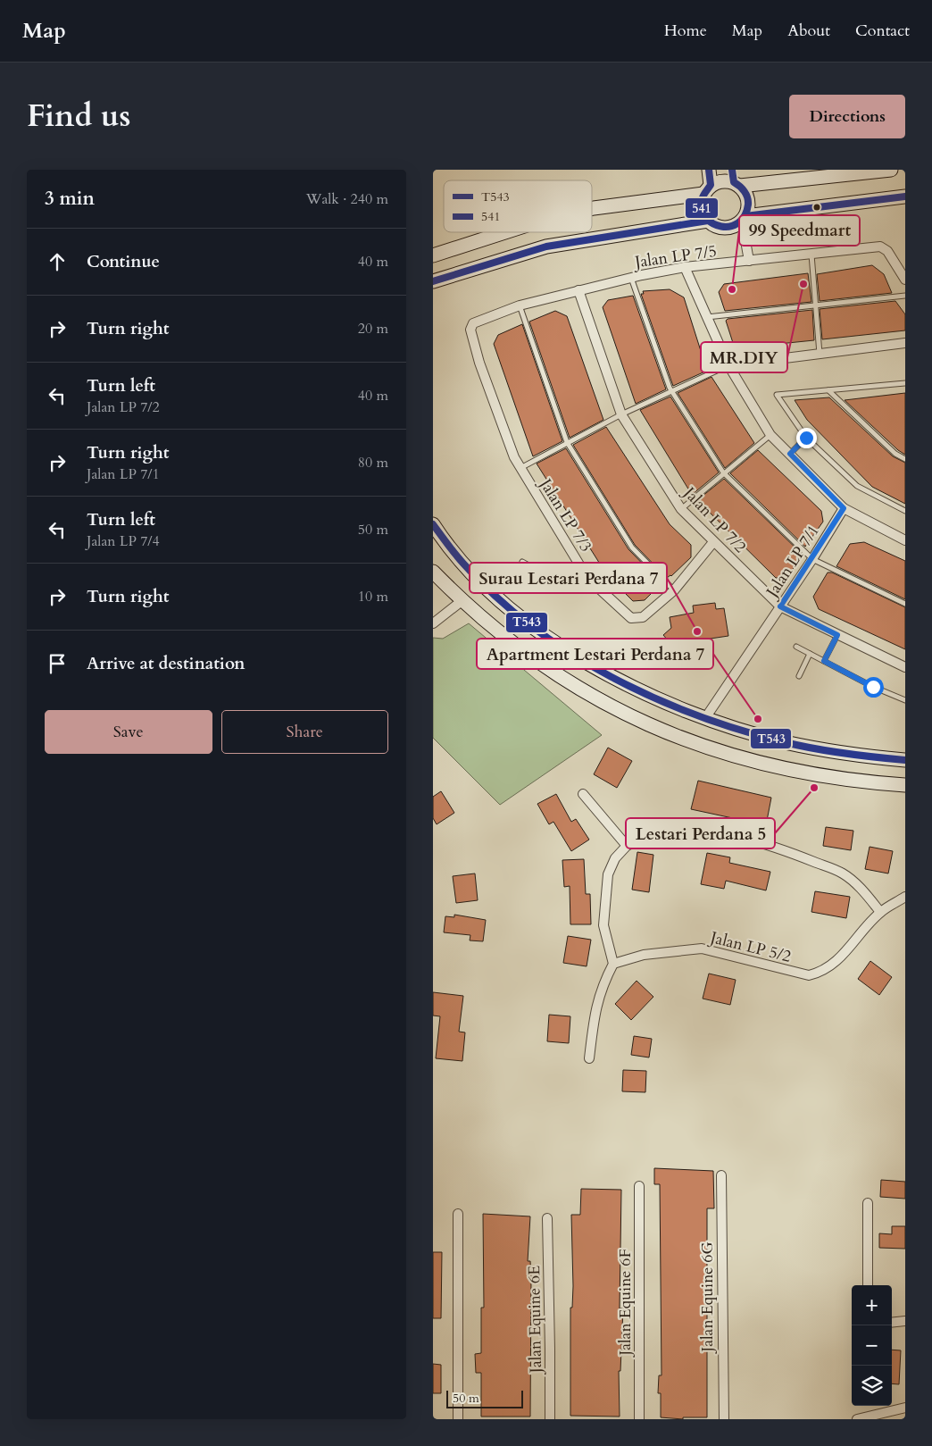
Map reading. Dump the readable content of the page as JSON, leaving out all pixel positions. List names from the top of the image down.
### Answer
{
  "streets": {
    "street": [
      "Jalan LP 7/5",
      "Jalan LP 7/3",
      "Jalan LP 7/2",
      "Jalan LP 7/1",
      "Jalan LP 5/2",
      "Jalan Equine 6G",
      "Jalan Equine 6F",
      "Jalan Equine 6E"
    ]
  },
  "crossings": [
    ["Jalan LP 7/5", "Jalan LP 7/3"],
    ["Jalan LP 7/5", "Jalan LP 7/2"],
    ["Jalan LP 7/3", "Jalan LP 7/2"],
    ["Jalan LP 7/2", "Jalan LP 7/1"]
  ],
  "places": [
    "MR.DIY",
    "99 Speedmart",
    "Surau Lestari Perdana 7",
    "Apartment Lestari Perdana 7",
    "Lestari Perdana 5"
  ],
  "lines": ["transit line 541", "transit line T543"],
  "legend": ["T543", "541"],
  "scale_bar": "50 m",
  "page": {
    "header": "Map",
    "nav": [
      "Home",
      "Map",
      "About",
      "Contact"
    ],
    "title": "Find us",
    "buttons": [
      "Directions",
      ["Save", "Share"]
    ],
    "heading": ["3 min", "Walk · 240 m"],
    "list": [
      ["Continue", "40 m"],
      ["Turn right", "20 m"],
      ["Turn left", "Jalan LP 7/2", "40 m"],
      ["Turn right", "Jalan LP 7/1", "80 m"],
      ["Turn left", "Jalan LP 7/4", "50 m"],
      ["Turn right", "10 m"],
      "Arrive at destination"
    ],
    "map_buttons": ["+", "−"],
    "scale": "50 m"
  }
}
